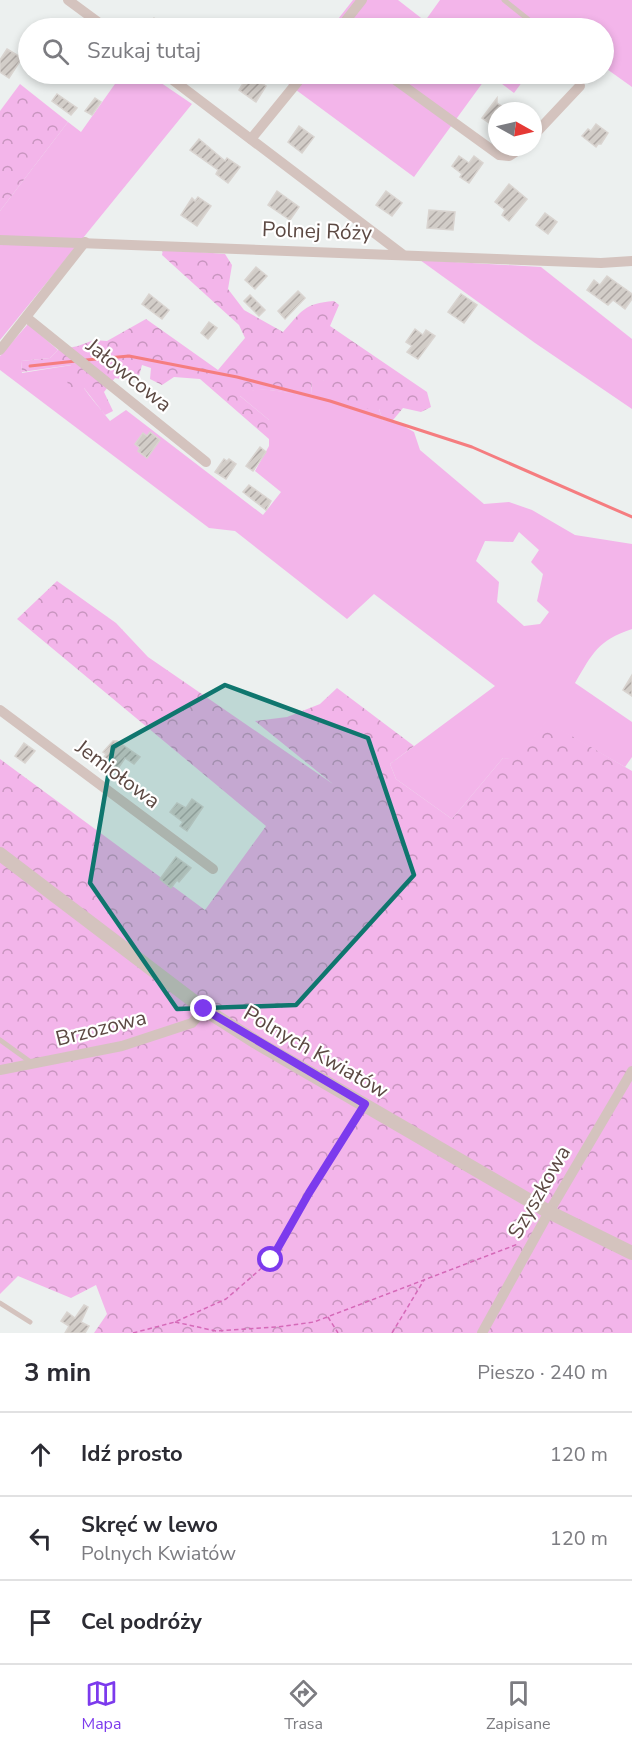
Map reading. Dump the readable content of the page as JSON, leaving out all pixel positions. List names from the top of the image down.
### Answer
{
  "streets": {
    "street": [
      "Polnej Róży",
      "Jałowcowa",
      "Jemiołowa",
      "Brzozowa",
      "Polnych Kwiatów",
      "Szyszkowa"
    ]
  },
  "crossings": [
    ["Brzozowa", "Polnych Kwiatów"],
    ["Polnych Kwiatów", "Szyszkowa"]
  ],
  "north": "right",
  "page": {
    "search": "Szukaj tutaj",
    "heading": ["3 min", "Pieszo · 240 m"],
    "list": [
      ["Idź prosto", "120 m"],
      ["Skręć w lewo", "Polnych Kwiatów", "120 m"],
      "Cel podróży"
    ],
    "nav": ["Mapa", "Trasa", "Zapisane"]
  }
}
